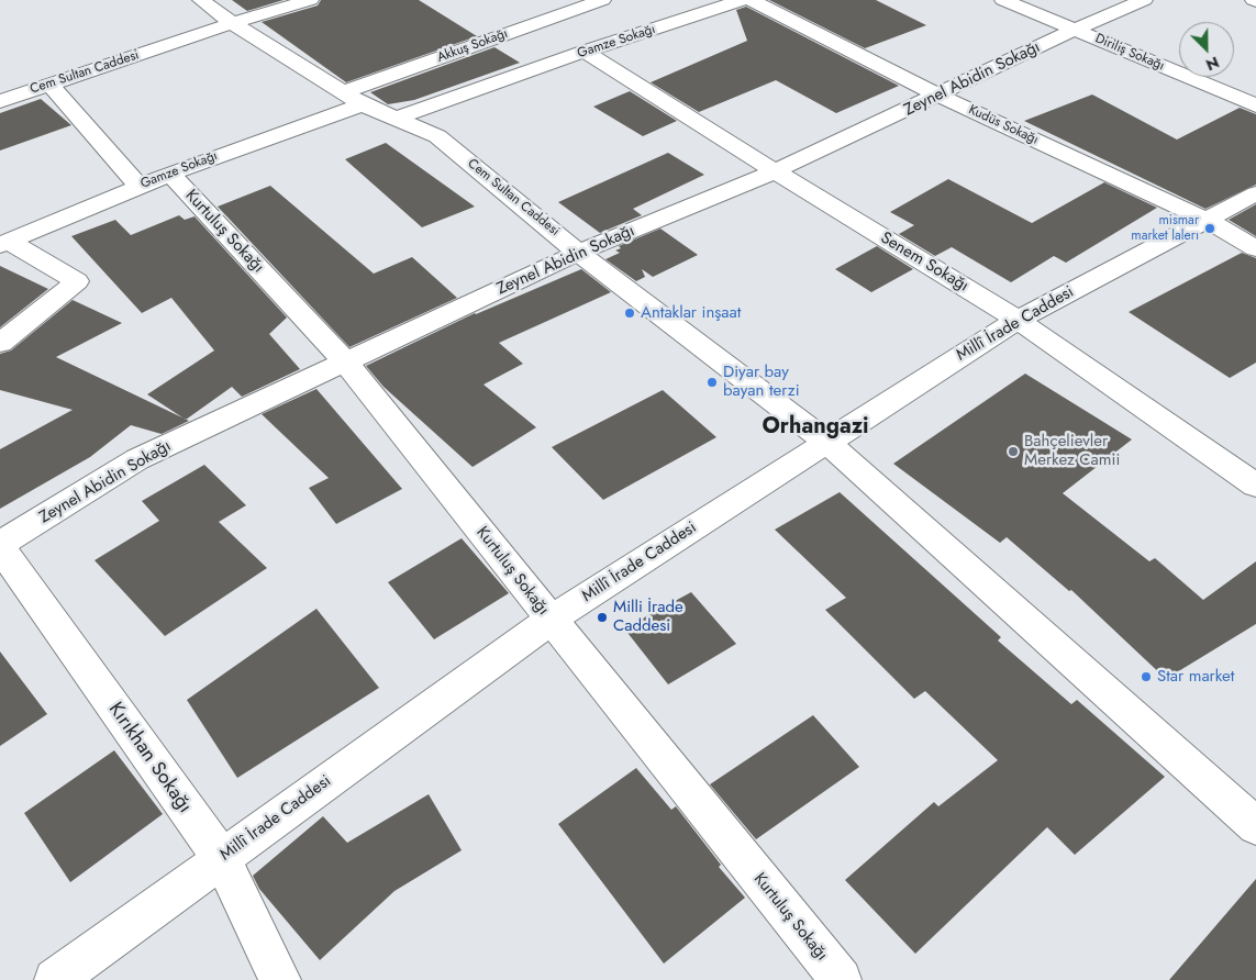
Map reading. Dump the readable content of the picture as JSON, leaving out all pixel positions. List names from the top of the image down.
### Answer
{
  "streets": {
    "street": [
      "Gamze Sokağı",
      "Akkuş Sokağı",
      "Diriliş Sokağı",
      "Cem Sultan Caddesi",
      "Zeynel Abidin Sokağı",
      "Kudüs Sokağı",
      "Kurtuluş Sokağı",
      "Senem Sokağı",
      "Millî İrade Caddesi",
      "Kırıkhan Sokağı"
    ]
  },
  "crossings": [
    ["Gamze Sokağı", "Akkuş Sokağı"],
    ["Gamze Sokağı", "Cem Sultan Caddesi"],
    ["Gamze Sokağı", "Kurtuluş Sokağı"],
    ["Gamze Sokağı", "Senem Sokağı"],
    ["Akkuş Sokağı", "Cem Sultan Caddesi"],
    ["Diriliş Sokağı", "Zeynel Abidin Sokağı"],
    ["Cem Sultan Caddesi", "Zeynel Abidin Sokağı"],
    ["Cem Sultan Caddesi", "Millî İrade Caddesi"],
    ["Zeynel Abidin Sokağı", "Kudüs Sokağı"],
    ["Zeynel Abidin Sokağı", "Kurtuluş Sokağı"],
    ["Zeynel Abidin Sokağı", "Senem Sokağı"],
    ["Zeynel Abidin Sokağı", "Kırıkhan Sokağı"],
    ["Kudüs Sokağı", "Millî İrade Caddesi"],
    ["Kurtuluş Sokağı", "Millî İrade Caddesi"],
    ["Senem Sokağı", "Millî İrade Caddesi"],
    ["Millî İrade Caddesi", "Kırıkhan Sokağı"]
  ],
  "districts": ["Orhangazi"],
  "places": [
    "mismar market lalerı",
    "Antaklar inşaat",
    "Diyar bay bayan terzi",
    "Bahçelievler Merkez Camii",
    "Milli İrade Caddesi",
    "Star market"
  ],
  "north": "bottom right"
}
